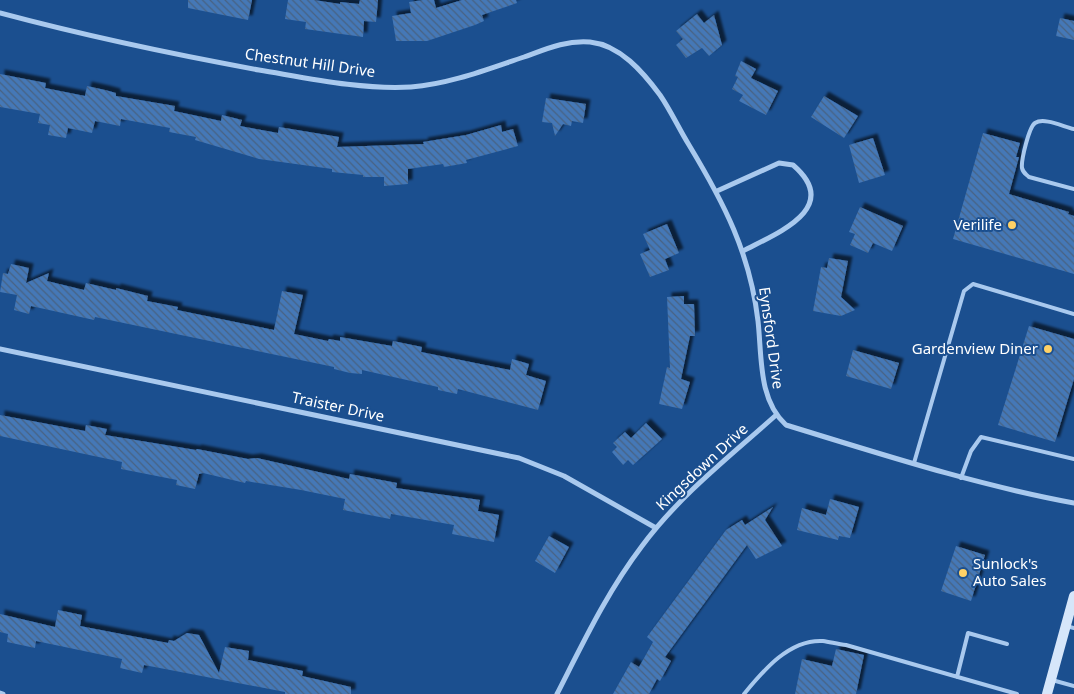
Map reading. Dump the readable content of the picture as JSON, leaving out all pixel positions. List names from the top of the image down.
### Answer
{
  "streets": {
    "street": [
      "Chestnut Hill Drive",
      "Eynsford Drive",
      "Traister Drive",
      "Kingsdown Drive"
    ]
  },
  "crossings": [
    ["Chestnut Hill Drive", "Eynsford Drive"],
    ["Eynsford Drive", "Kingsdown Drive"],
    ["Traister Drive", "Kingsdown Drive"]
  ],
  "places": ["Verilife", "Gardenview Diner", "Sunlock's Auto Sales"]
}
